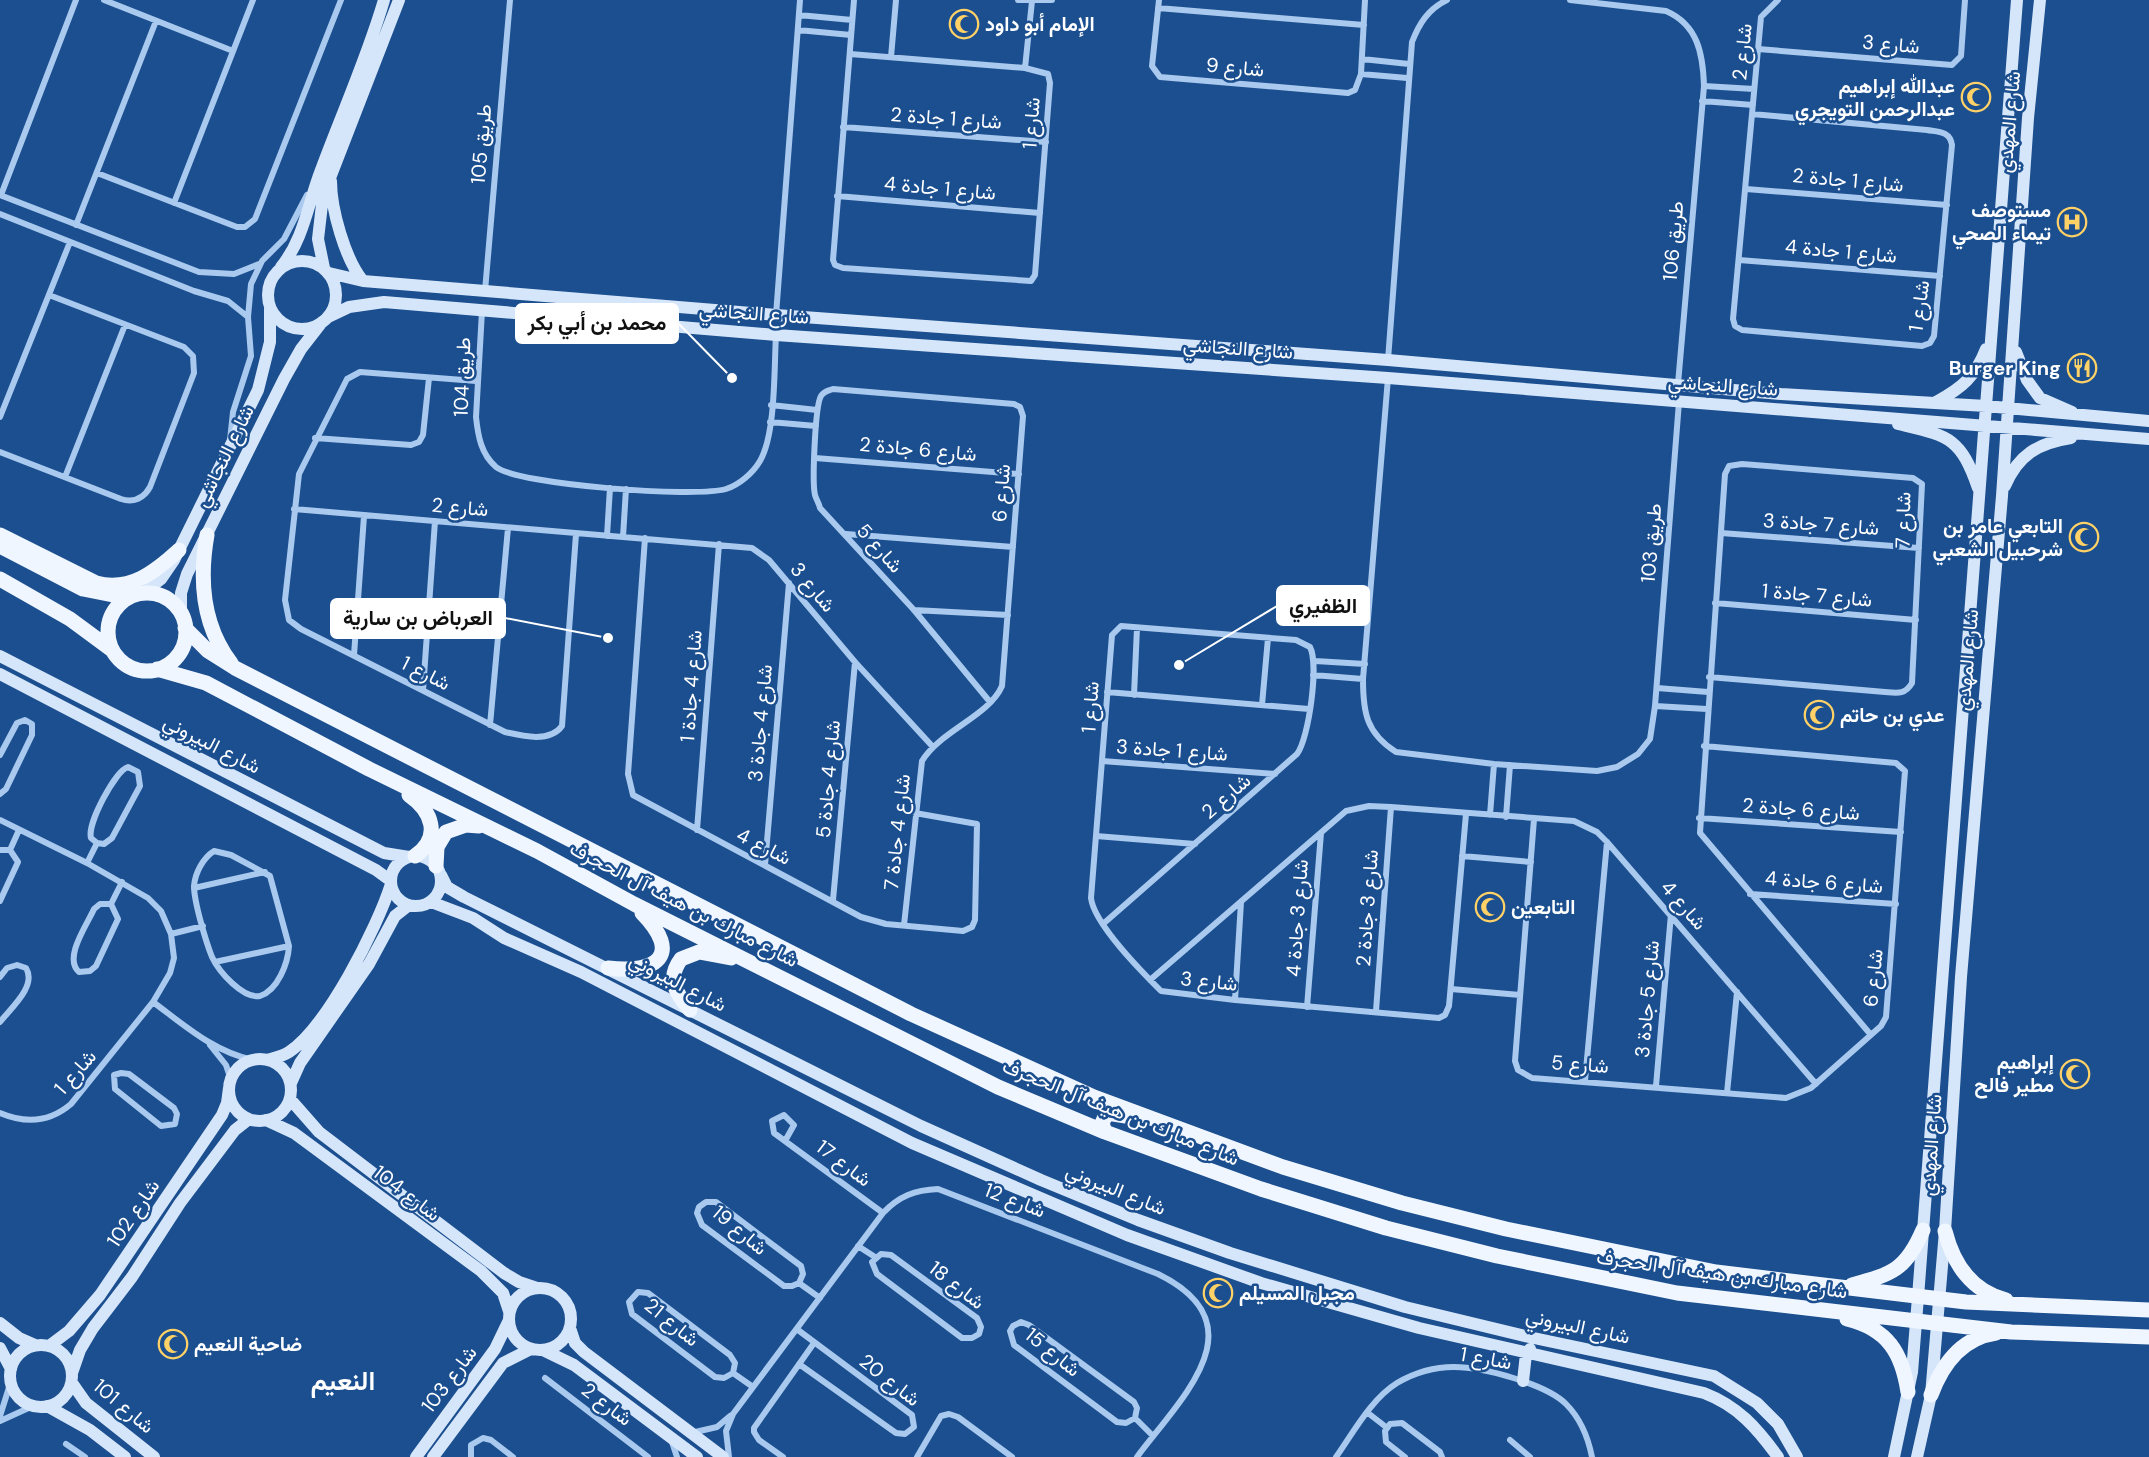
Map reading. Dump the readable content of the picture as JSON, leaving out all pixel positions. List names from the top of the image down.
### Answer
{
  "streets": {
    "main road": [
      "شارع المهدي",
      "شارع النجاشي",
      "شارع البيروني",
      "شارع مبارك بن هيف آل الحجرف",
      "شارع 104",
      "شارع 102",
      "شارع 103",
      "شارع 101"
    ],
    "street": [
      "شارع 3",
      "شارع 2",
      "شارع 9",
      "شارع 1 جادة 2",
      "شارع 1",
      "طريق 105",
      "شارع 1 جادة 4",
      "طريق 106",
      "طريق 104",
      "شارع 6 جادة 2",
      "شارع 6",
      "شارع 7",
      "شارع 7 جادة 3",
      "طريق 103",
      "شارع 5",
      "شارع 7 جادة 1",
      "شارع 4 جادة 1",
      "شارع 4 جادة 3",
      "شارع 1 جادة 3",
      "شارع 4 جادة 5",
      "شارع 4 جادة 7",
      "شارع 4",
      "شارع 6 جادة 4",
      "شارع 3 جادة 2",
      "شارع 3 جادة 4",
      "شارع 5 جادة 3",
      "شارع 17",
      "شارع 12",
      "شارع 19",
      "شارع 18",
      "شارع 21",
      "شارع 15",
      "شارع 20"
    ]
  },
  "crossings": [
    ["شارع 3", "شارع 2"],
    ["شارع 3", "شارع 1"],
    ["شارع 3", "شارع 6"],
    ["شارع 3", "شارع 4 جادة 1"],
    ["شارع 3", "شارع 4 جادة 3"],
    ["شارع 3", "شارع 4 جادة 5"],
    ["شارع 3", "شارع 4 جادة 7"],
    ["شارع 3", "شارع 4"],
    ["شارع 3", "شارع 3 جادة 2"],
    ["شارع 3", "شارع 3 جادة 4"],
    ["شارع 2", "شارع 1"],
    ["شارع 2", "شارع 1 جادة 3"],
    ["شارع 1 جادة 2", "شارع 1"],
    ["شارع المهدي", "شارع النجاشي"],
    ["شارع المهدي", "شارع مبارك بن هيف آل الحجرف"],
    ["شارع 1", "شارع 1 جادة 4"],
    ["شارع 1", "طريق 104"],
    ["شارع 1", "شارع 1 جادة 3"],
    ["طريق 105", "شارع النجاشي"],
    ["طريق 106", "شارع النجاشي"],
    ["شارع النجاشي", "طريق 104"],
    ["شارع النجاشي", "طريق 103"],
    ["شارع النجاشي", "شارع مبارك بن هيف آل الحجرف"],
    ["شارع 6 جادة 2", "شارع 6"],
    ["شارع 6 جادة 2", "شارع 5"],
    ["شارع 6", "شارع 7"],
    ["شارع 6", "شارع 5"],
    ["شارع 6", "شارع 4 جادة 7"],
    ["شارع 6", "شارع 6 جادة 4"],
    ["شارع 7", "شارع 7 جادة 3"],
    ["شارع 7", "شارع 7 جادة 1"],
    ["شارع 5", "شارع 4"],
    ["شارع 5", "شارع 5 جادة 3"],
    ["شارع 4 جادة 1", "شارع 4"],
    ["شارع 4 جادة 3", "شارع 4"],
    ["شارع 4 جادة 5", "شارع 4"],
    ["شارع 4 جادة 7", "شارع 4"],
    ["شارع 4", "شارع 5 جادة 3"],
    ["شارع 17", "شارع 12"],
    ["شارع 104", "شارع 102"],
    ["شارع 104", "شارع 103"],
    ["شارع 12", "شارع 19"],
    ["شارع 12", "شارع 18"],
    ["شارع 12", "شارع 21"],
    ["شارع 12", "شارع 15"],
    ["شارع 12", "شارع 20"],
    ["شارع 102", "شارع 101"]
  ],
  "districts": ["النعيم"],
  "places": {
    "mosque": [
      "الإمام أبو داود",
      "عبدالله إبراهيم عبدالرحمن التويجري",
      "التابعي عامر بن شرحبيل الشعبي",
      "عدي بن حاتم",
      "التابعين",
      "إبراهيم مطير فالح",
      "مجبل المسيلم",
      "ضاحية النعيم"
    ],
    "hospital": ["مستوصف تيماء الصحي"],
    "restaurant": ["Burger King"],
    "other": ["محمد بن أبي بكر", "العرباض بن سارية", "الظفيري"]
  }
}
